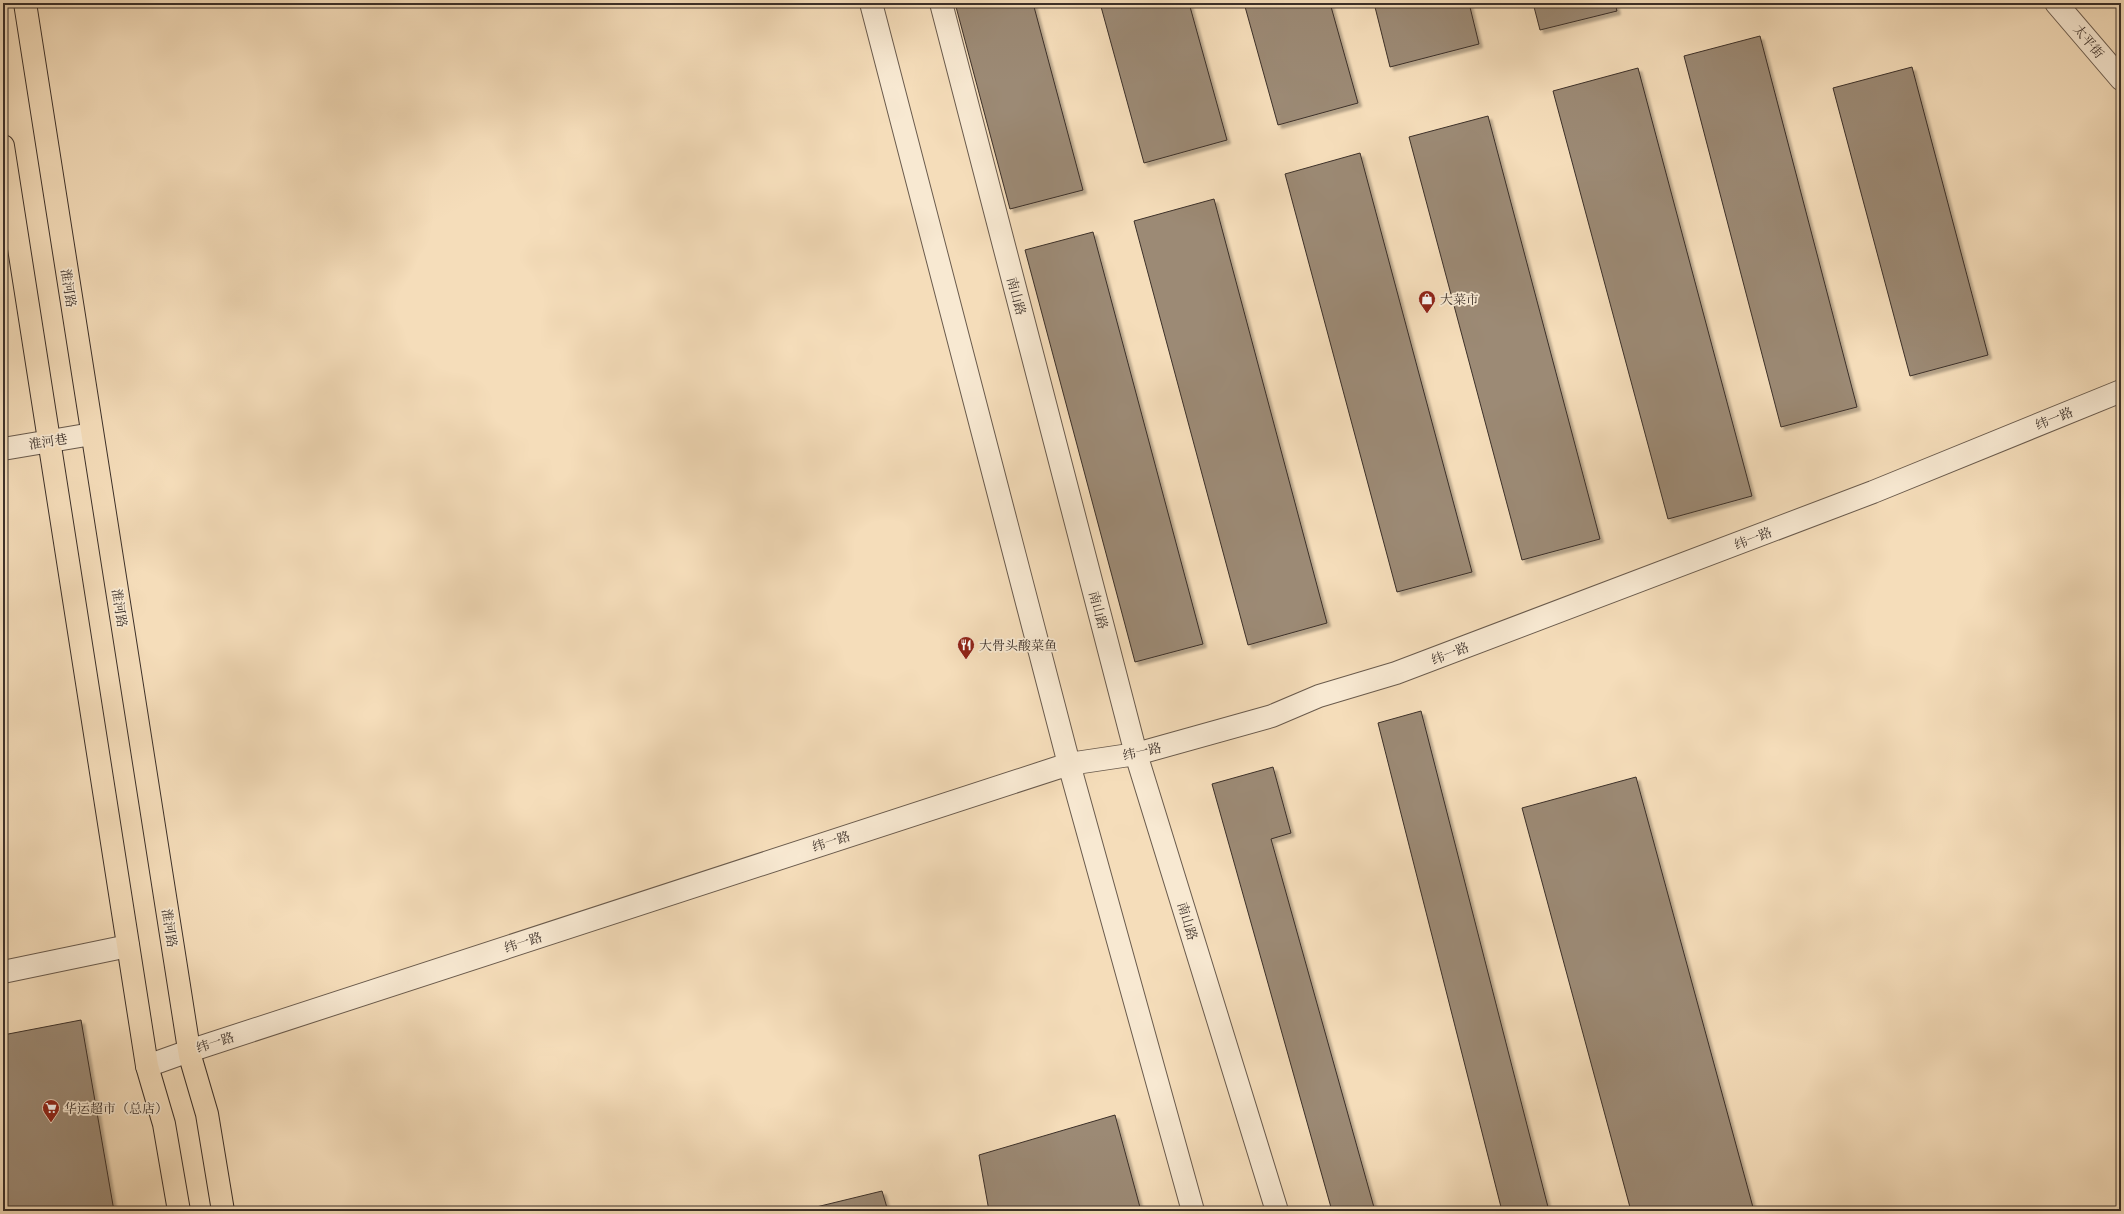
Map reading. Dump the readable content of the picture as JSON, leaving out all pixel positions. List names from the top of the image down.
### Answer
{
  "streets": {
    "main road": ["淮河路"],
    "street": [
      "太平街",
      "南山路",
      "纬一路",
      "淮河巷"
    ]
  },
  "crossings": [
    ["淮河路", "纬一路"],
    ["淮河路", "淮河巷"],
    ["南山路", "纬一路"]
  ],
  "places": {
    "shop": ["大菜市"],
    "restaurant": ["大骨头酸菜鱼"],
    "supermarket": ["华运超市（总店）"]
  }
}
